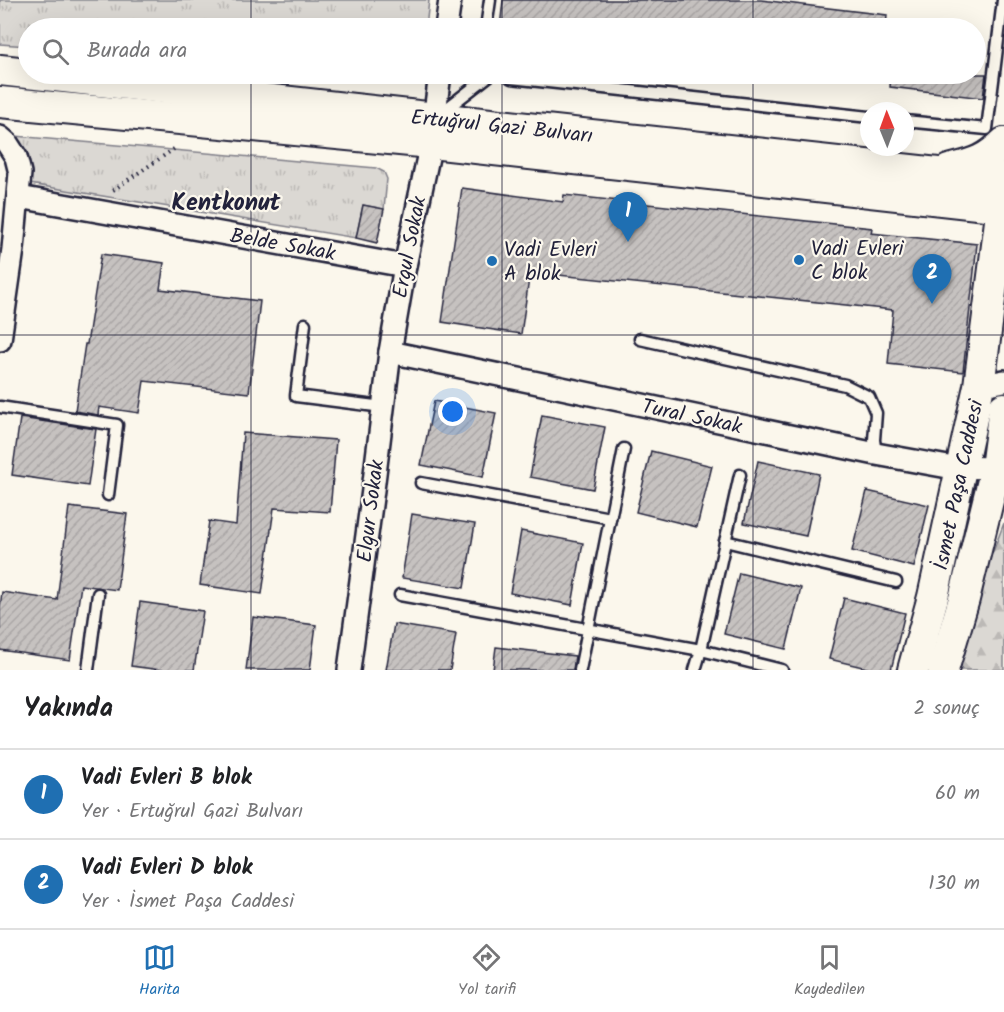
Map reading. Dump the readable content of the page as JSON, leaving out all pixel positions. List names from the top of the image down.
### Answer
{
  "streets": {
    "main road": ["Ertuğrul Gazi Bulvarı", "İsmet Paşa Caddesi"],
    "street": [
      "Belde Sokak",
      "Ergul Sokak",
      "Tural Sokak",
      "Elgur Sokak"
    ]
  },
  "crossings": [
    ["Ertuğrul Gazi Bulvarı", "Ergul Sokak"],
    ["Ertuğrul Gazi Bulvarı", "İsmet Paşa Caddesi"],
    ["Belde Sokak", "Ergul Sokak"],
    ["Ergul Sokak", "Tural Sokak"],
    ["Ergul Sokak", "Elgur Sokak"],
    ["Tural Sokak", "İsmet Paşa Caddesi"],
    ["Tural Sokak", "Elgur Sokak"]
  ],
  "districts": ["Kentkonut"],
  "places": ["Vadi Evleri C blok", "Vadi Evleri A blok"],
  "north": "top",
  "page": {
    "search": "Burada ara",
    "pins": ["1", "2"],
    "heading": ["Yakında", "2 sonuç"],
    "list": [
      {
        "mark": "1",
        "name": "Vadi Evleri B blok",
        "note": "Yer · Ertuğrul Gazi Bulvarı",
        "value": "60 m"
      },
      {
        "mark": "2",
        "name": "Vadi Evleri D blok",
        "note": "Yer · İsmet Paşa Caddesi",
        "value": "130 m"
      }
    ],
    "nav": ["Harita", "Yol tarifi", "Kaydedilen"]
  }
}
